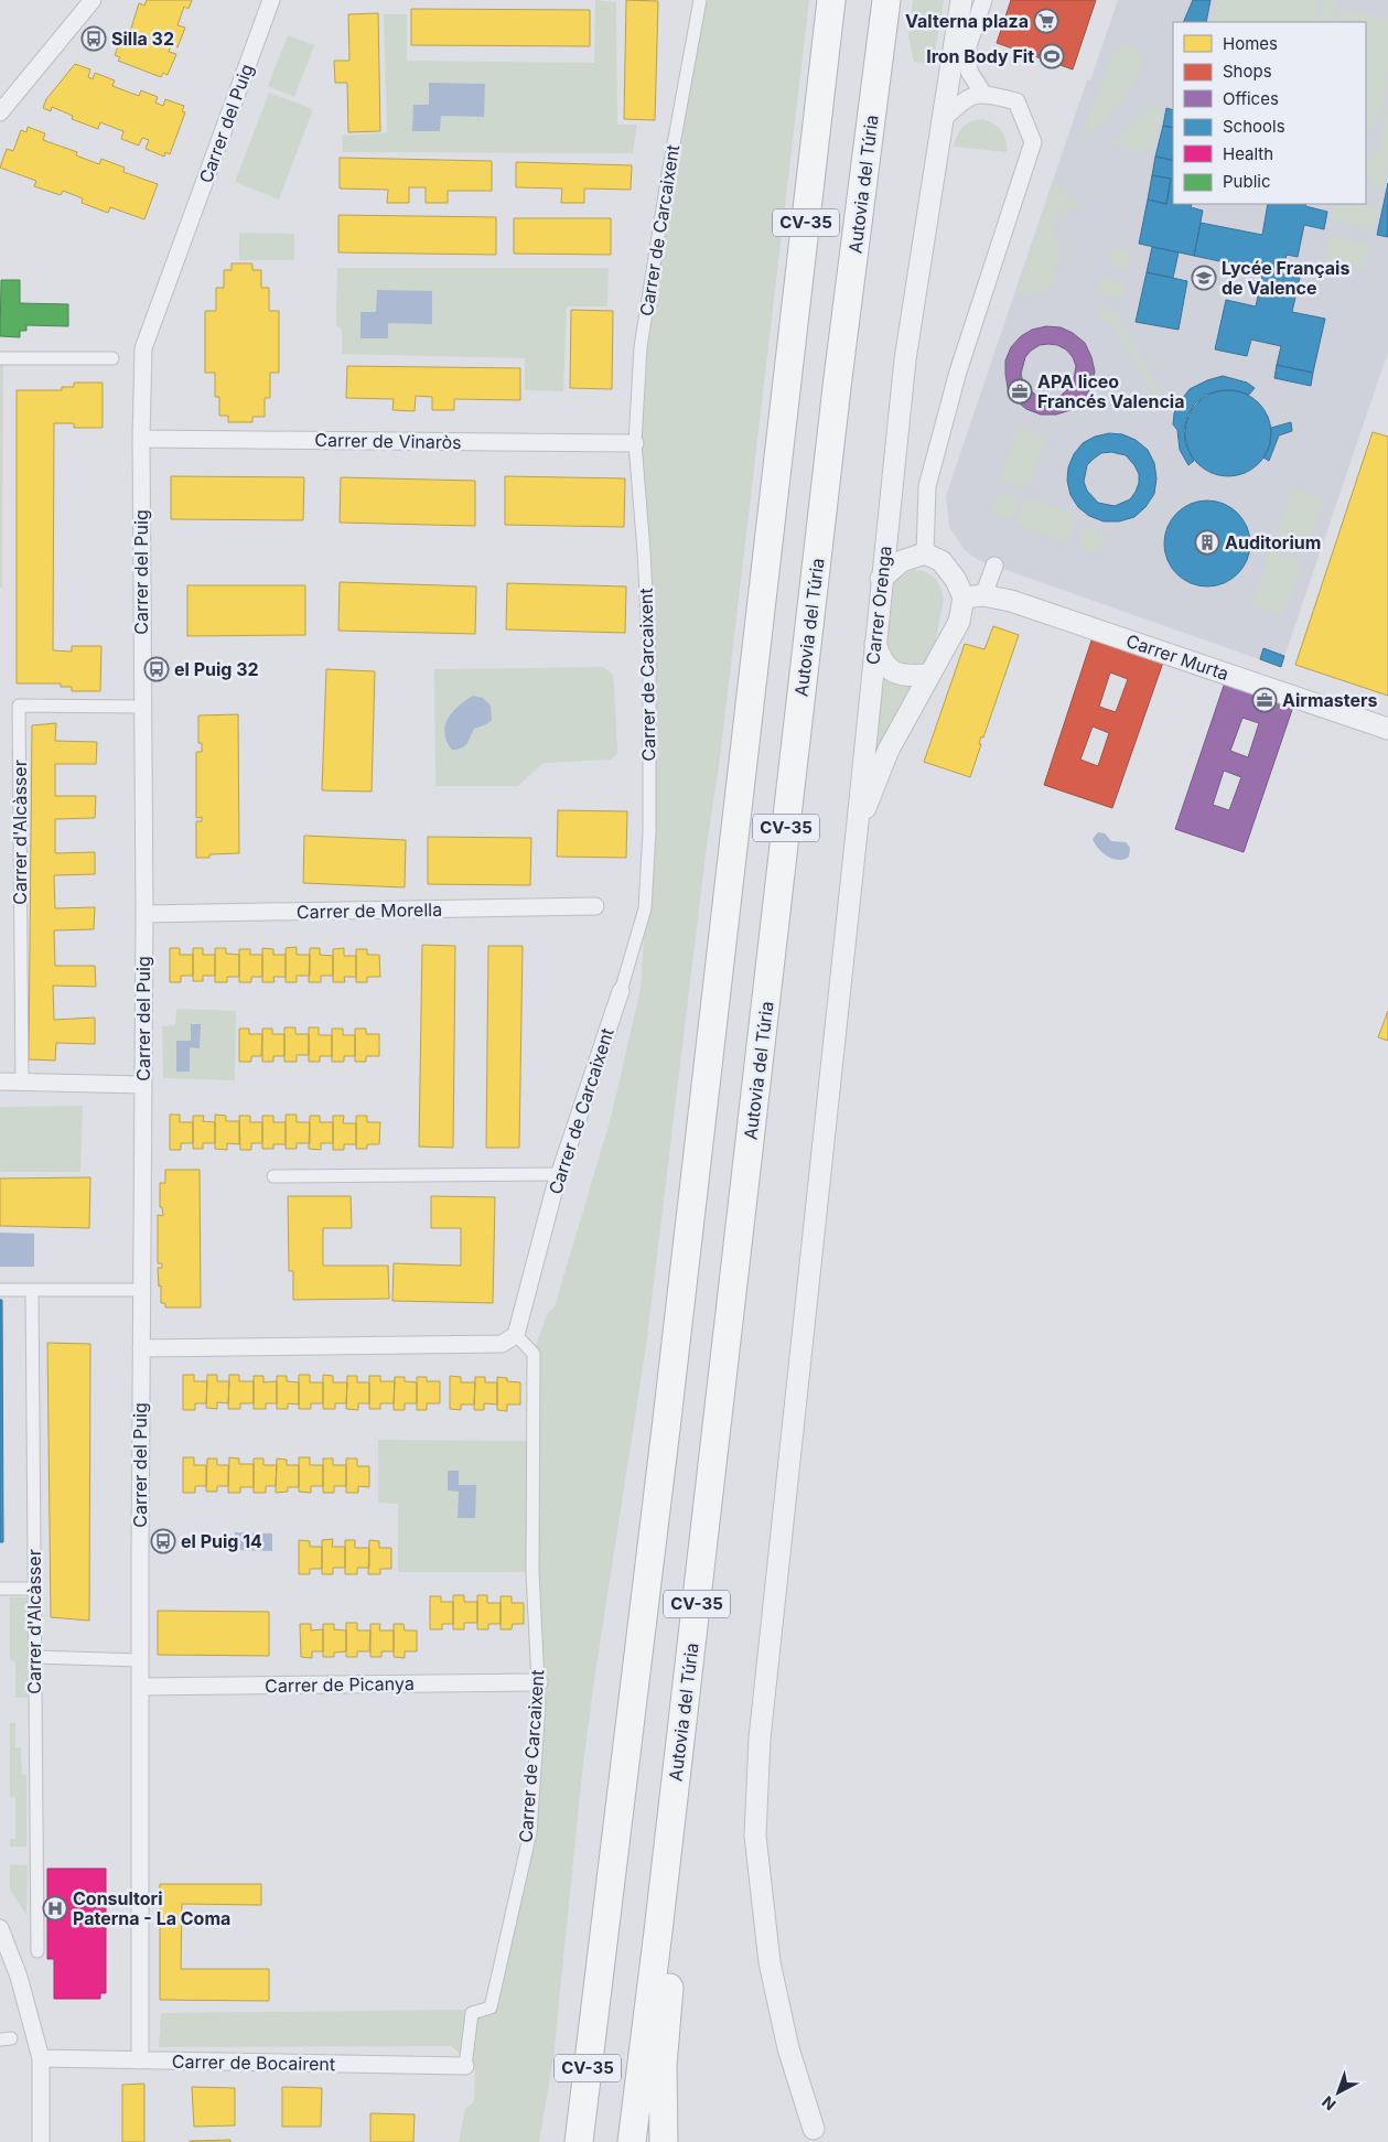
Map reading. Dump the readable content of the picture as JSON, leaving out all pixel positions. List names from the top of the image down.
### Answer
{
  "streets": {
    "highway": ["Autovia del Túria", "CV-35"],
    "street": [
      "Carrer del Puig",
      "Carrer de Carcaixent",
      "Carrer de Vinaròs",
      "Carrer Orenga",
      "Carrer Murta",
      "Carrer d'Alcàsser",
      "Carrer de Morella",
      "Carrer de Picanya",
      "Carrer de Bocairent"
    ]
  },
  "crossings": [
    ["Carrer del Puig", "Carrer de Vinaròs"],
    ["Carrer del Puig", "Carrer d'Alcàsser"],
    ["Carrer del Puig", "Carrer de Morella"],
    ["Carrer del Puig", "Carrer de Picanya"],
    ["Carrer del Puig", "Carrer de Bocairent"],
    ["Carrer de Carcaixent", "Carrer de Vinaròs"],
    ["Carrer de Carcaixent", "Carrer de Picanya"],
    ["Carrer de Carcaixent", "Carrer de Bocairent"],
    ["Carrer Orenga", "Carrer Murta"]
  ],
  "places": {
    "supermarket": ["Valterna plaza"],
    "bus stop": ["Silla 32", "el Puig 32", "el Puig 14"],
    "sports": ["Iron Body Fit"],
    "school or university": ["Lycée Français de Valence"],
    "office": ["APA liceo Francés Valencia", "Airmasters"],
    "building": ["Auditorium"],
    "hospital": ["Consultori Paterna - La Coma"]
  },
  "legend": [
    "Homes",
    "Shops",
    "Offices",
    "Schools",
    "Health",
    "Public"
  ],
  "north": "bottom left"
}
